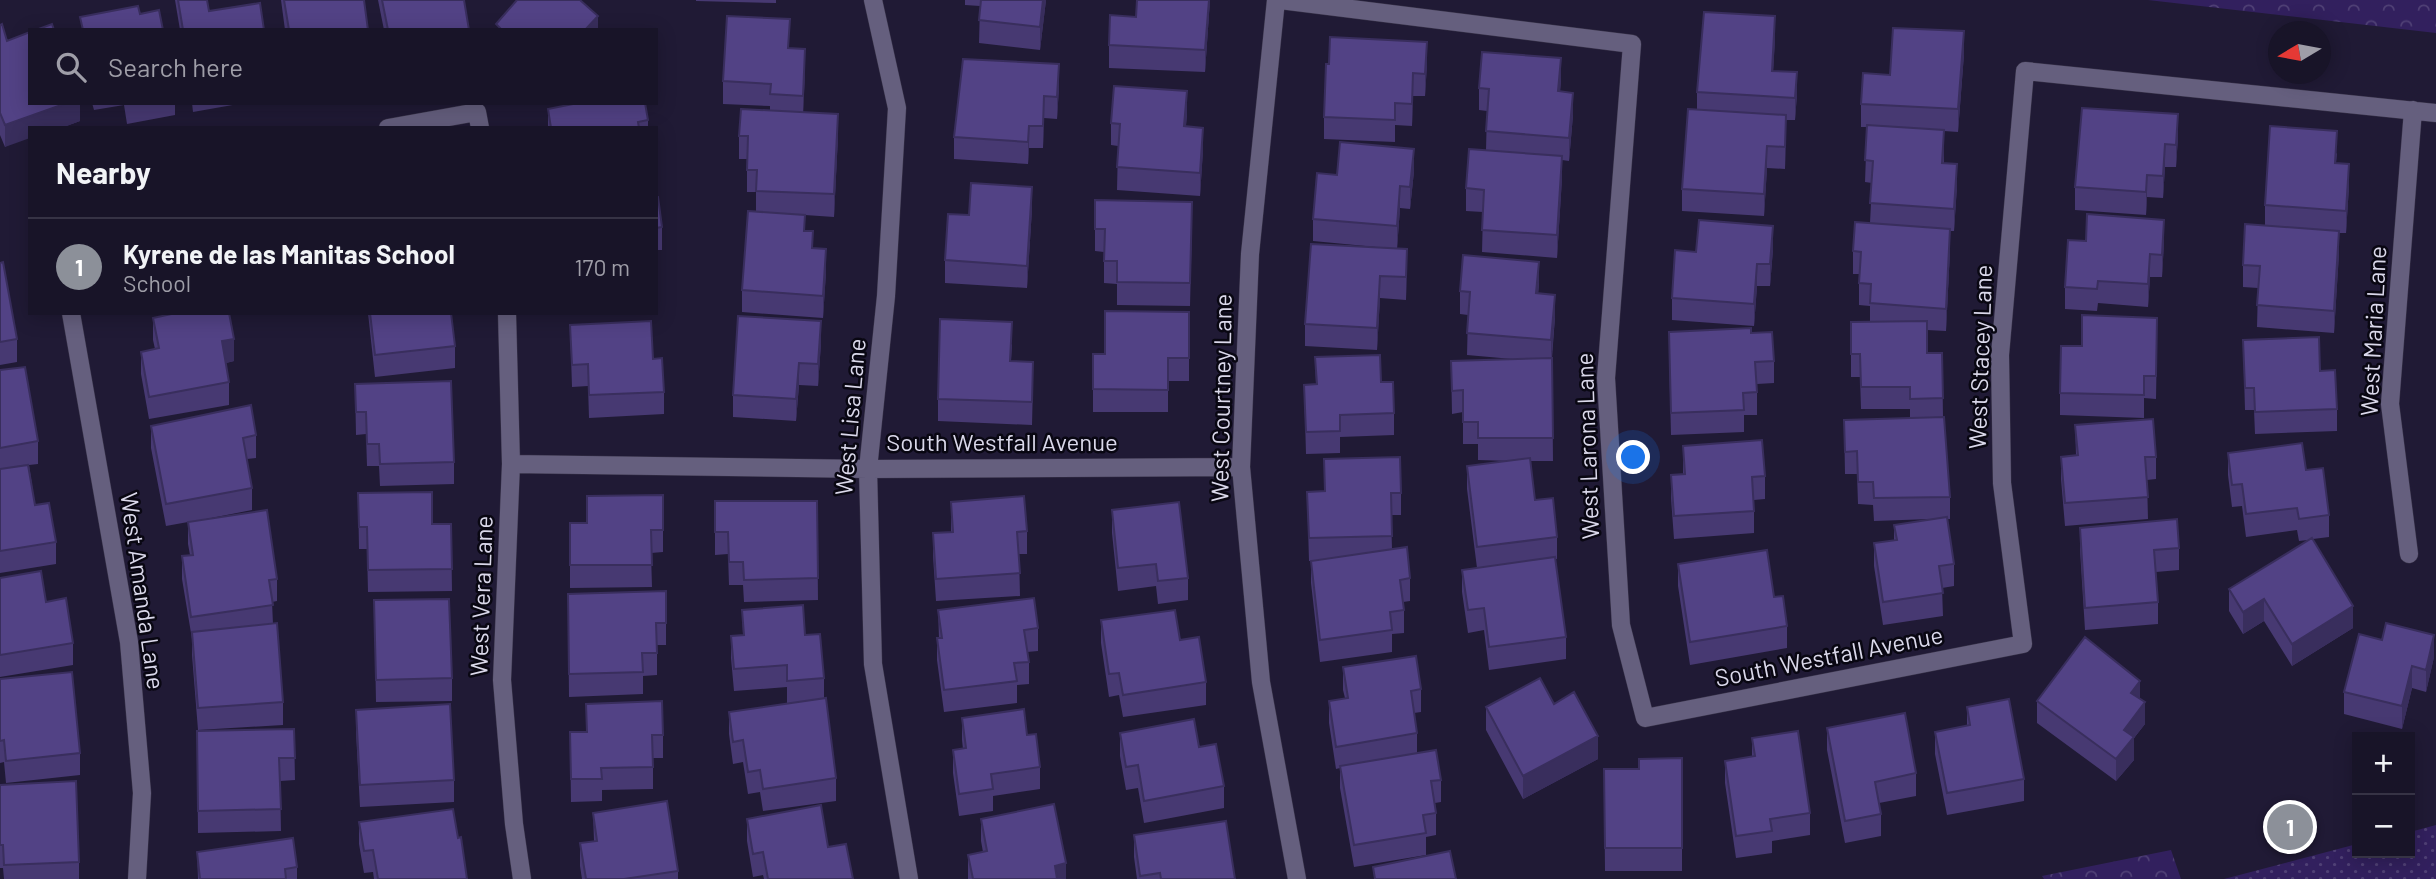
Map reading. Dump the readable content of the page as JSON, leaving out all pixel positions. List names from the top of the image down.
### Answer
{
  "streets": {
    "street": [
      "West Maria Lane",
      "West Stacey Lane",
      "West Courtney Lane",
      "West Lisa Lane",
      "South Westfall Avenue",
      "West Larona Lane",
      "West Amanda Lane",
      "West Vera Lane"
    ]
  },
  "crossings": [
    ["West Maria Lane", "West Stacey Lane"],
    ["West Stacey Lane", "South Westfall Avenue"],
    ["West Courtney Lane", "South Westfall Avenue"],
    ["West Courtney Lane", "West Larona Lane"],
    ["West Lisa Lane", "South Westfall Avenue"],
    ["South Westfall Avenue", "West Larona Lane"],
    ["South Westfall Avenue", "West Vera Lane"]
  ],
  "north": "left",
  "page": {
    "search": "Search here",
    "heading": "Nearby",
    "list": [
      {
        "mark": "1",
        "name": "Kyrene de las Manitas School",
        "note": "School",
        "value": "170 m"
      }
    ],
    "map_buttons": ["+", "−"],
    "pins": "1"
  }
}
